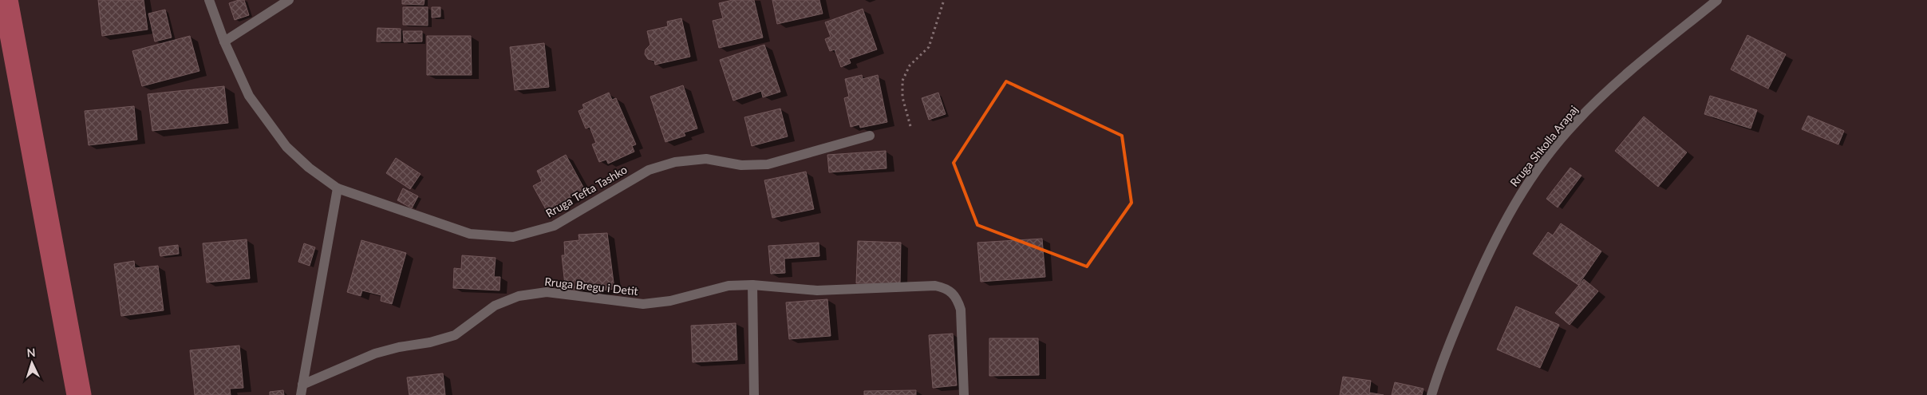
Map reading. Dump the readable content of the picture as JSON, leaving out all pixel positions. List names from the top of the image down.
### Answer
{
  "streets": {
    "street": ["Rruga Shkolla Arapaj", "Rruga Tefta Tashko", "Rruga Bregu i Detit"]
  },
  "north": "top"
}
